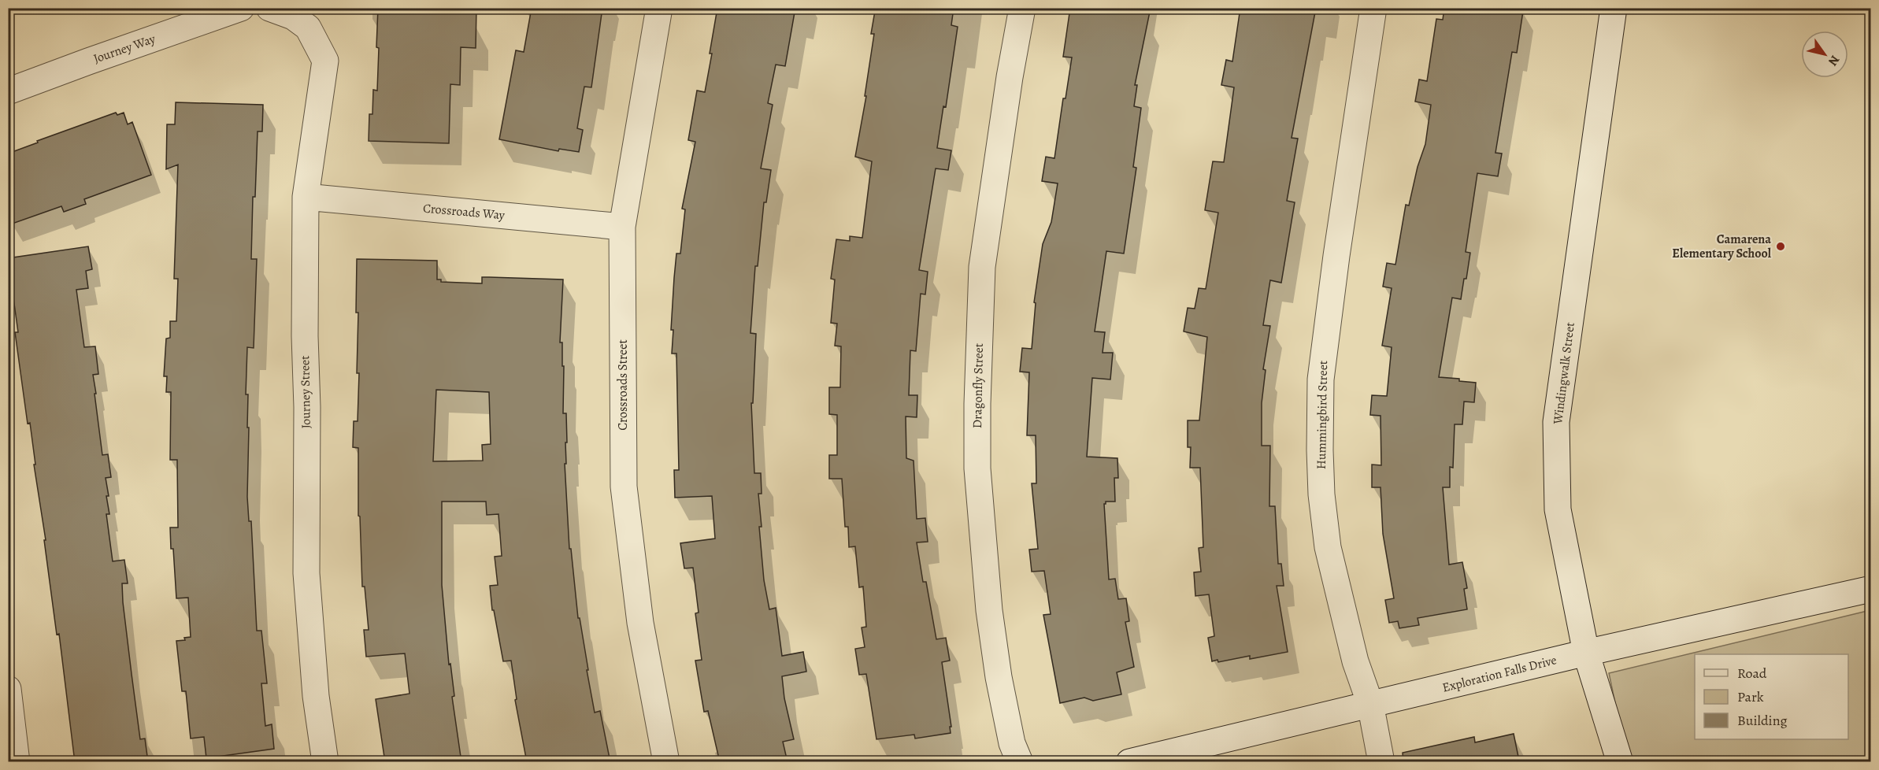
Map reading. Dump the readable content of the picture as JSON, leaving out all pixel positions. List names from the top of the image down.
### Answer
{
  "streets": {
    "street": [
      "Journey Way",
      "Crossroads Way",
      "Windingwalk Street",
      "Crossroads Street",
      "Dragonfly Street",
      "Journey Street",
      "Hummingbird Street",
      "Exploration Falls Drive"
    ]
  },
  "crossings": [
    ["Crossroads Way", "Crossroads Street"],
    ["Crossroads Way", "Journey Street"],
    ["Windingwalk Street", "Exploration Falls Drive"],
    ["Hummingbird Street", "Exploration Falls Drive"]
  ],
  "places": ["Camarena Elementary School"],
  "legend": ["Road", "Park", "Building"],
  "north": "bottom right"
}
